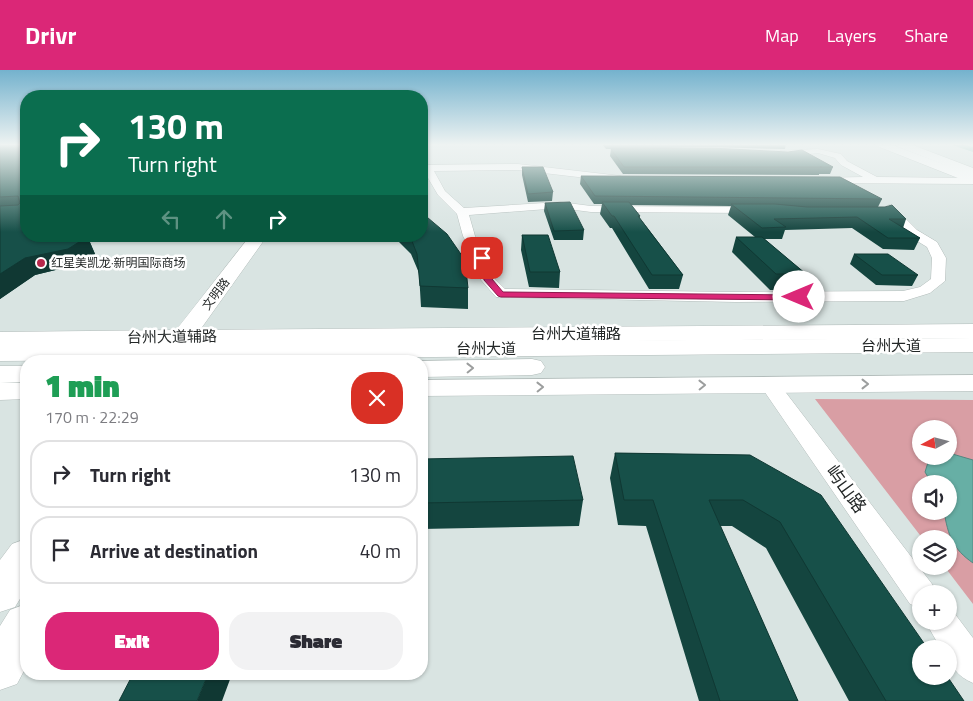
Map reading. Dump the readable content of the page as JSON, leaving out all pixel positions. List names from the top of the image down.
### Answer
{
  "streets": {
    "main road": ["文明路", "台州大道辅路", "台州大道"],
    "street": ["屿山路"]
  },
  "crossings": [
    ["文明路", "台州大道辅路"],
    ["文明路", "台州大道"],
    ["台州大道辅路", "台州大道"]
  ],
  "places": ["红星美凯龙·新明国际商场"],
  "north": "left",
  "page": {
    "header": "Drivr",
    "nav": ["Map", "Layers", "Share"],
    "turn": ["130 m", "Turn right"],
    "heading": ["1 min", "170 m · 22:29"],
    "map_buttons": ["+", "−"],
    "list": [
      {
        "name": "Turn right",
        "value": "130 m"
      },
      {
        "name": "Arrive at destination",
        "value": "40 m"
      }
    ],
    "buttons": ["Exit", "Share"]
  }
}
